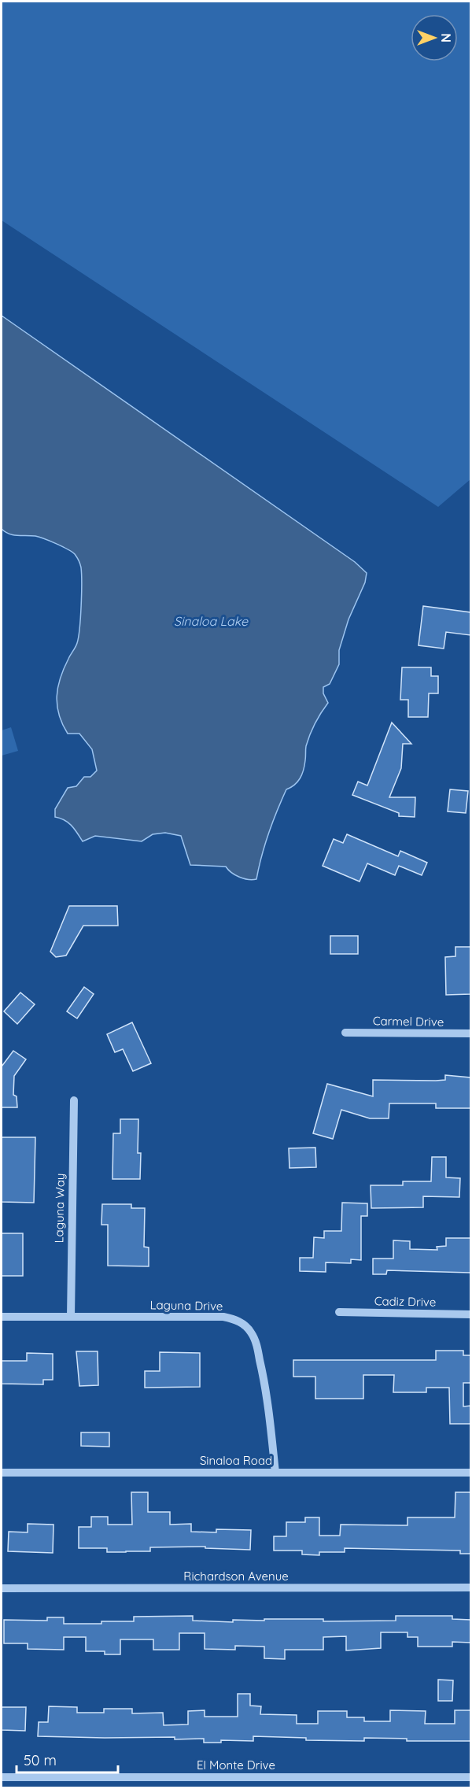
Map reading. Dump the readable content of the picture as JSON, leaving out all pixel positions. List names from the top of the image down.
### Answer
{
  "streets": {
    "street": [
      "Carmel Drive",
      "Laguna Way",
      "Cadiz Drive",
      "Laguna Drive",
      "Sinaloa Road",
      "Richardson Avenue",
      "El Monte Drive"
    ]
  },
  "crossings": [
    ["Laguna Way", "Laguna Drive"],
    ["Laguna Drive", "Sinaloa Road"]
  ],
  "water": ["Sinaloa Lake"],
  "scale_bar": "50 m",
  "north": "right"
}
